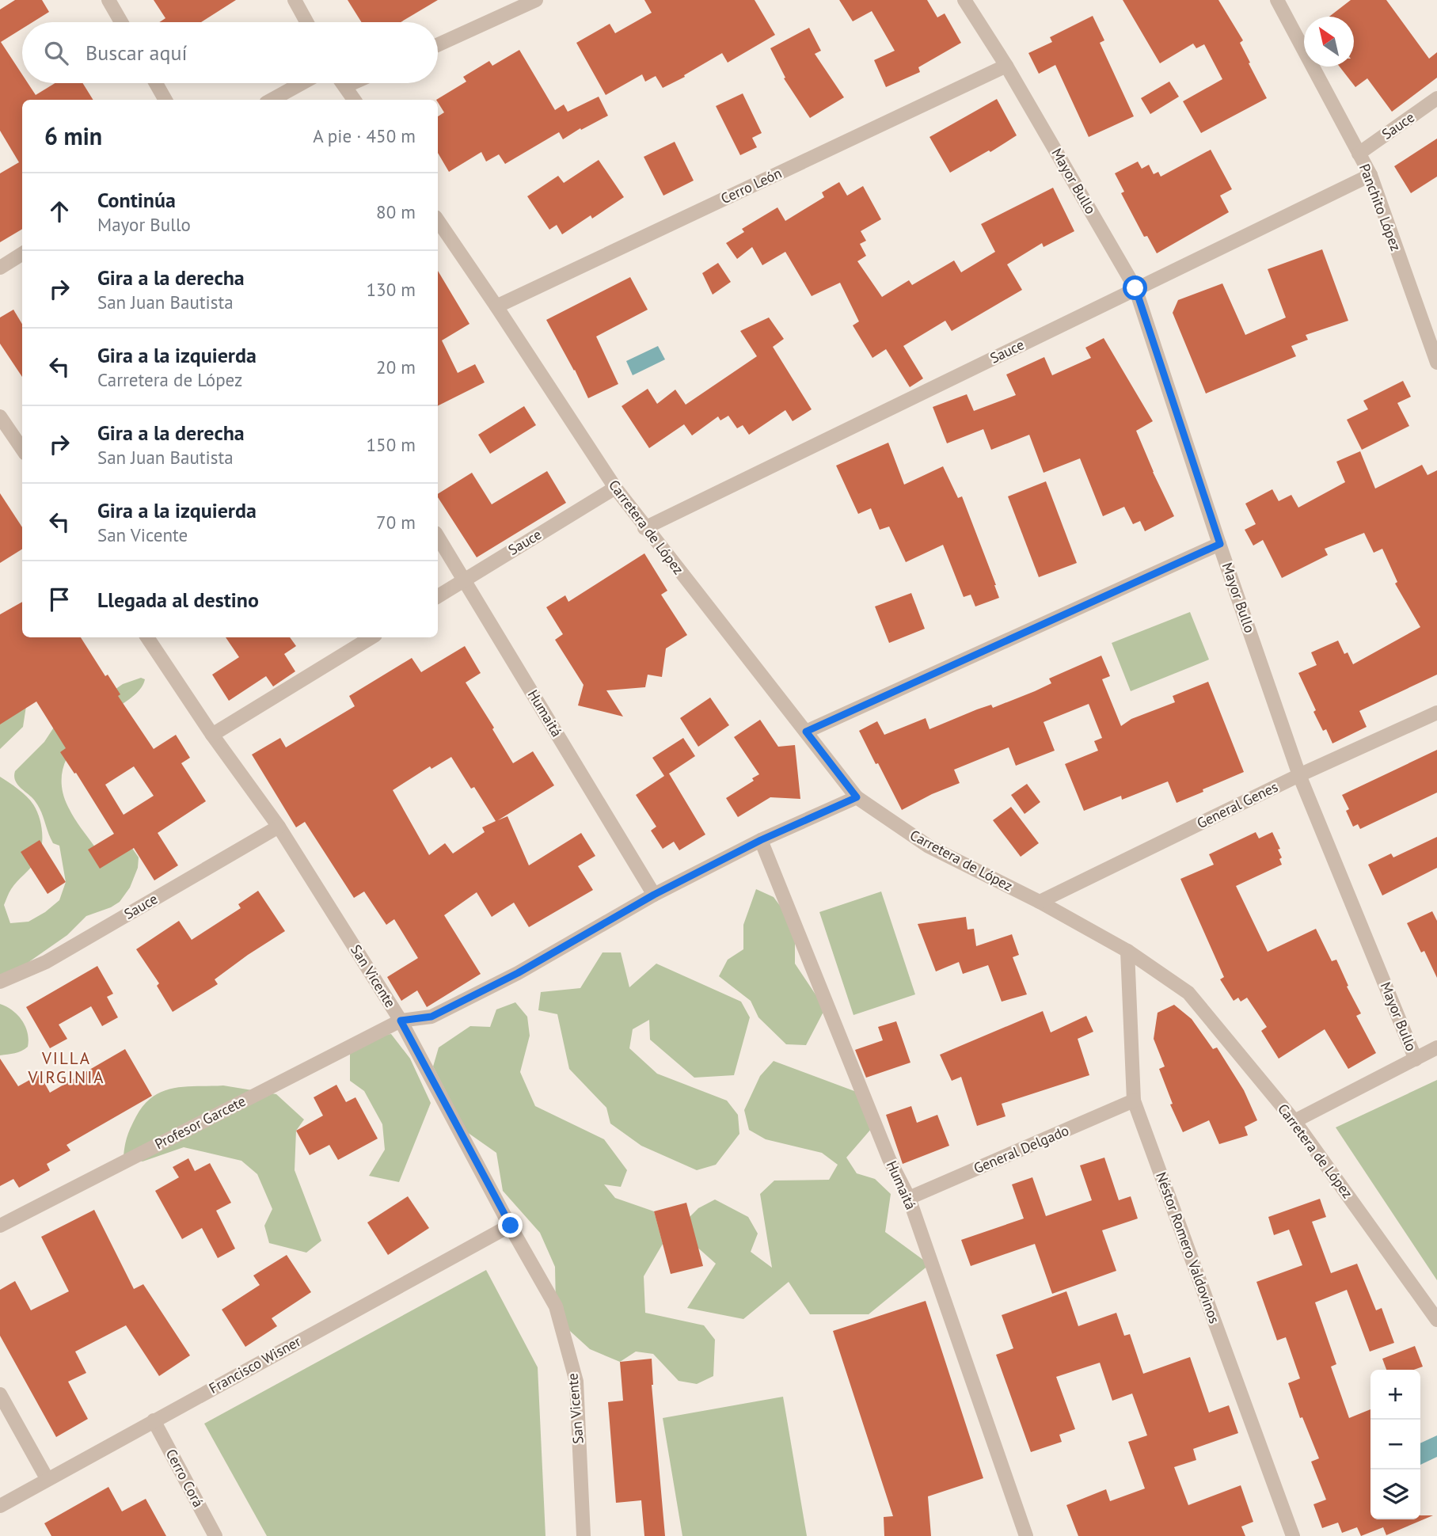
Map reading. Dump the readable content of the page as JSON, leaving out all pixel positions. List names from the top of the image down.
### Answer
{
  "streets": {
    "street": [
      "Sauce",
      "Mayor Bullo",
      "Cerro León",
      "Panchito López",
      "Carretera de López",
      "Humaitá",
      "General Genes",
      "San Vicente",
      "Profesor Garcete",
      "General Delgado",
      "Néstor Romero Valdovinos",
      "Francisco Wisner",
      "Cerro Corá"
    ]
  },
  "crossings": [
    ["Sauce", "Mayor Bullo"],
    ["Sauce", "Panchito López"],
    ["Sauce", "Carretera de López"],
    ["Sauce", "Humaitá"],
    ["Sauce", "San Vicente"],
    ["Mayor Bullo", "Cerro León"],
    ["Mayor Bullo", "General Genes"],
    ["Cerro León", "Carretera de López"],
    ["Carretera de López", "General Genes"],
    ["Carretera de López", "Profesor Garcete"],
    ["Carretera de López", "Néstor Romero Valdovinos"],
    ["Humaitá", "Profesor Garcete"],
    ["Humaitá", "General Delgado"],
    ["San Vicente", "Profesor Garcete"],
    ["San Vicente", "Francisco Wisner"],
    ["General Delgado", "Néstor Romero Valdovinos"],
    ["Francisco Wisner", "Cerro Corá"]
  ],
  "districts": ["VILLA VIRGINIA"],
  "north": "top left",
  "page": {
    "search": "Buscar aquí",
    "heading": ["6 min", "A pie · 450 m"],
    "list": [
      ["Continúa", "Mayor Bullo", "80 m"],
      ["Gira a la derecha", "San Juan Bautista", "130 m"],
      ["Gira a la izquierda", "Carretera de López", "20 m"],
      ["Gira a la derecha", "San Juan Bautista", "150 m"],
      ["Gira a la izquierda", "San Vicente", "70 m"],
      "Llegada al destino"
    ],
    "map_buttons": ["+", "−"]
  }
}
